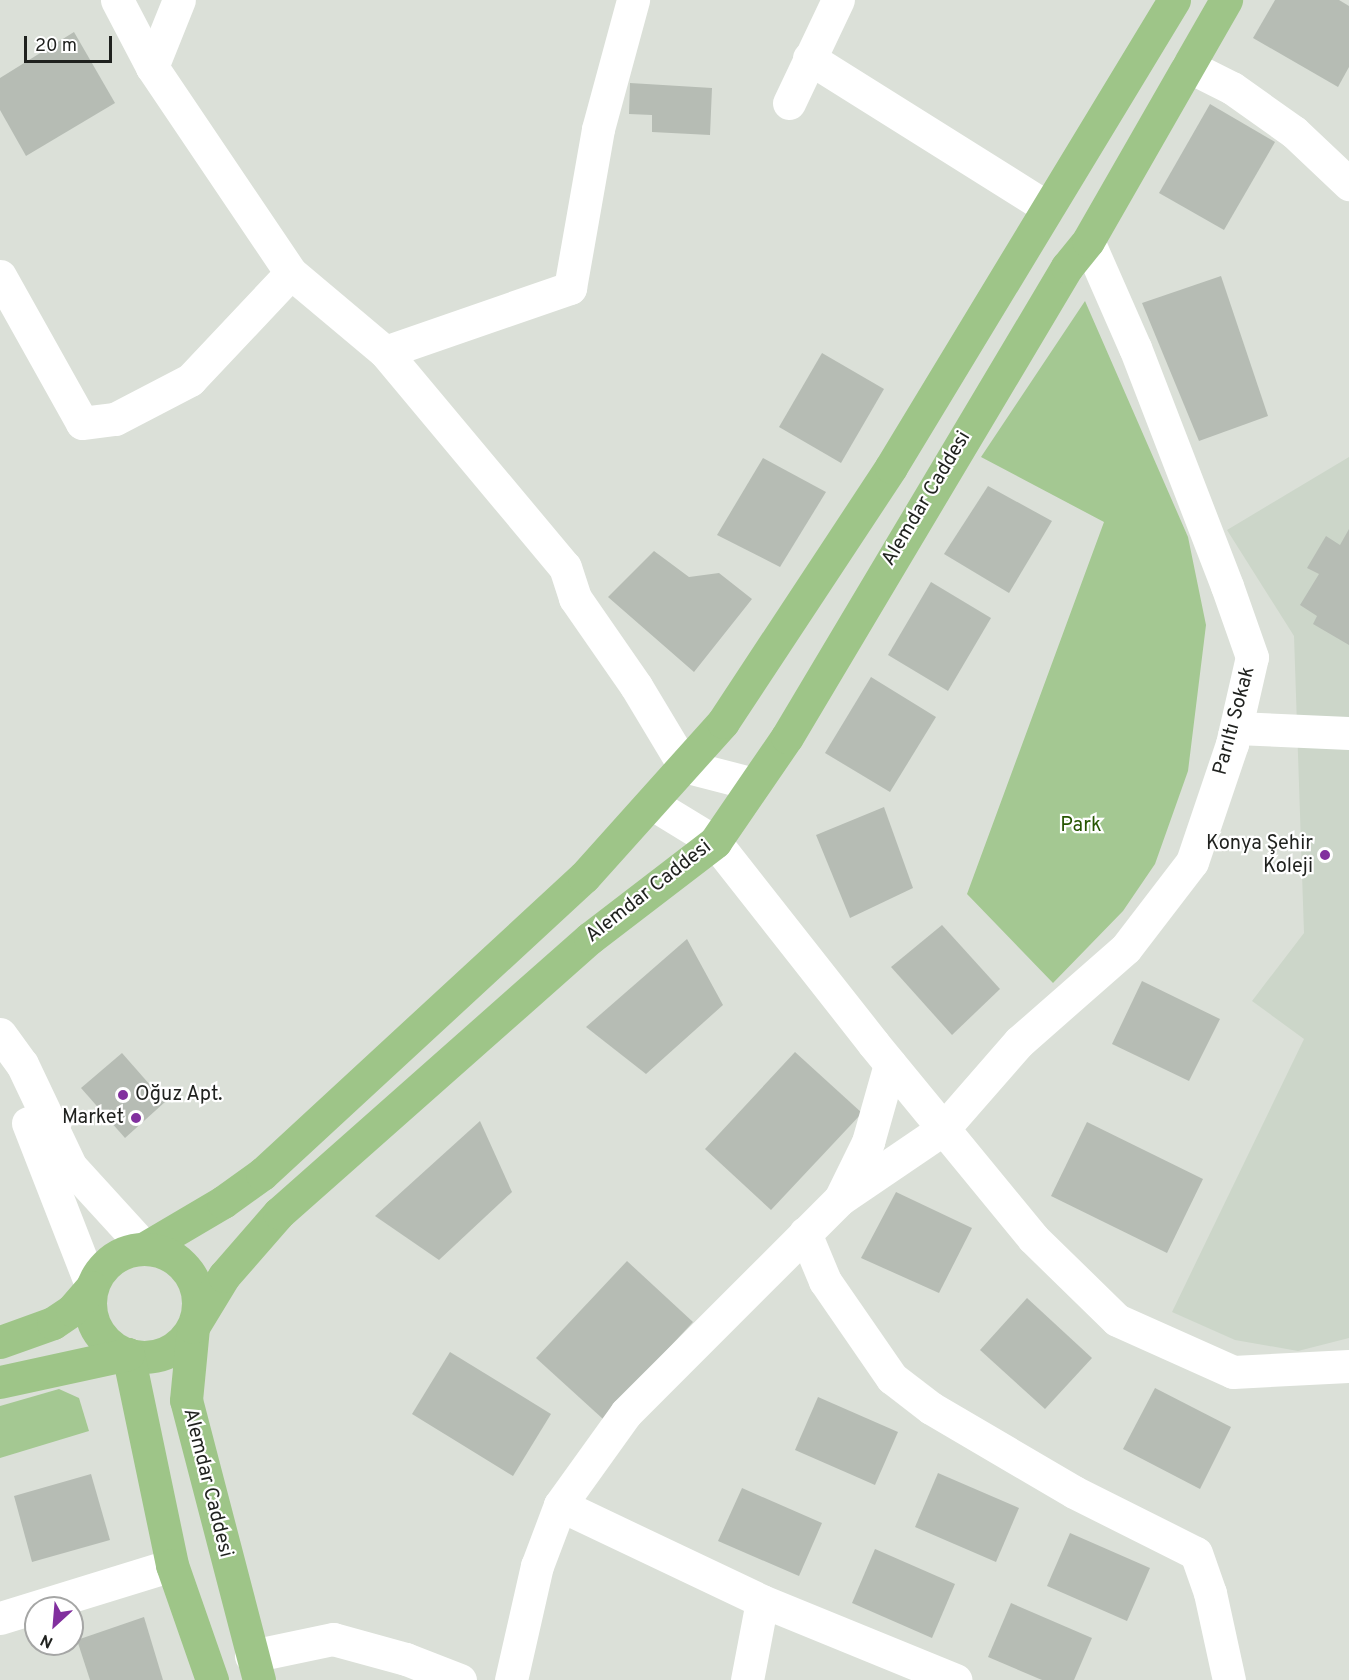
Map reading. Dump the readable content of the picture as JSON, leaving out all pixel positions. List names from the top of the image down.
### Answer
{
  "streets": {
    "main road": ["Alemdar Caddesi"],
    "street": ["Parıltı Sokak"]
  },
  "crossings": [
    ["Alemdar Caddesi", "Parıltı Sokak"]
  ],
  "parks": ["Park"],
  "places": ["Konya Şehir Koleji", "Oğuz Apt.", "Market"],
  "scale_bar": "20 m",
  "north": "bottom left"
}
